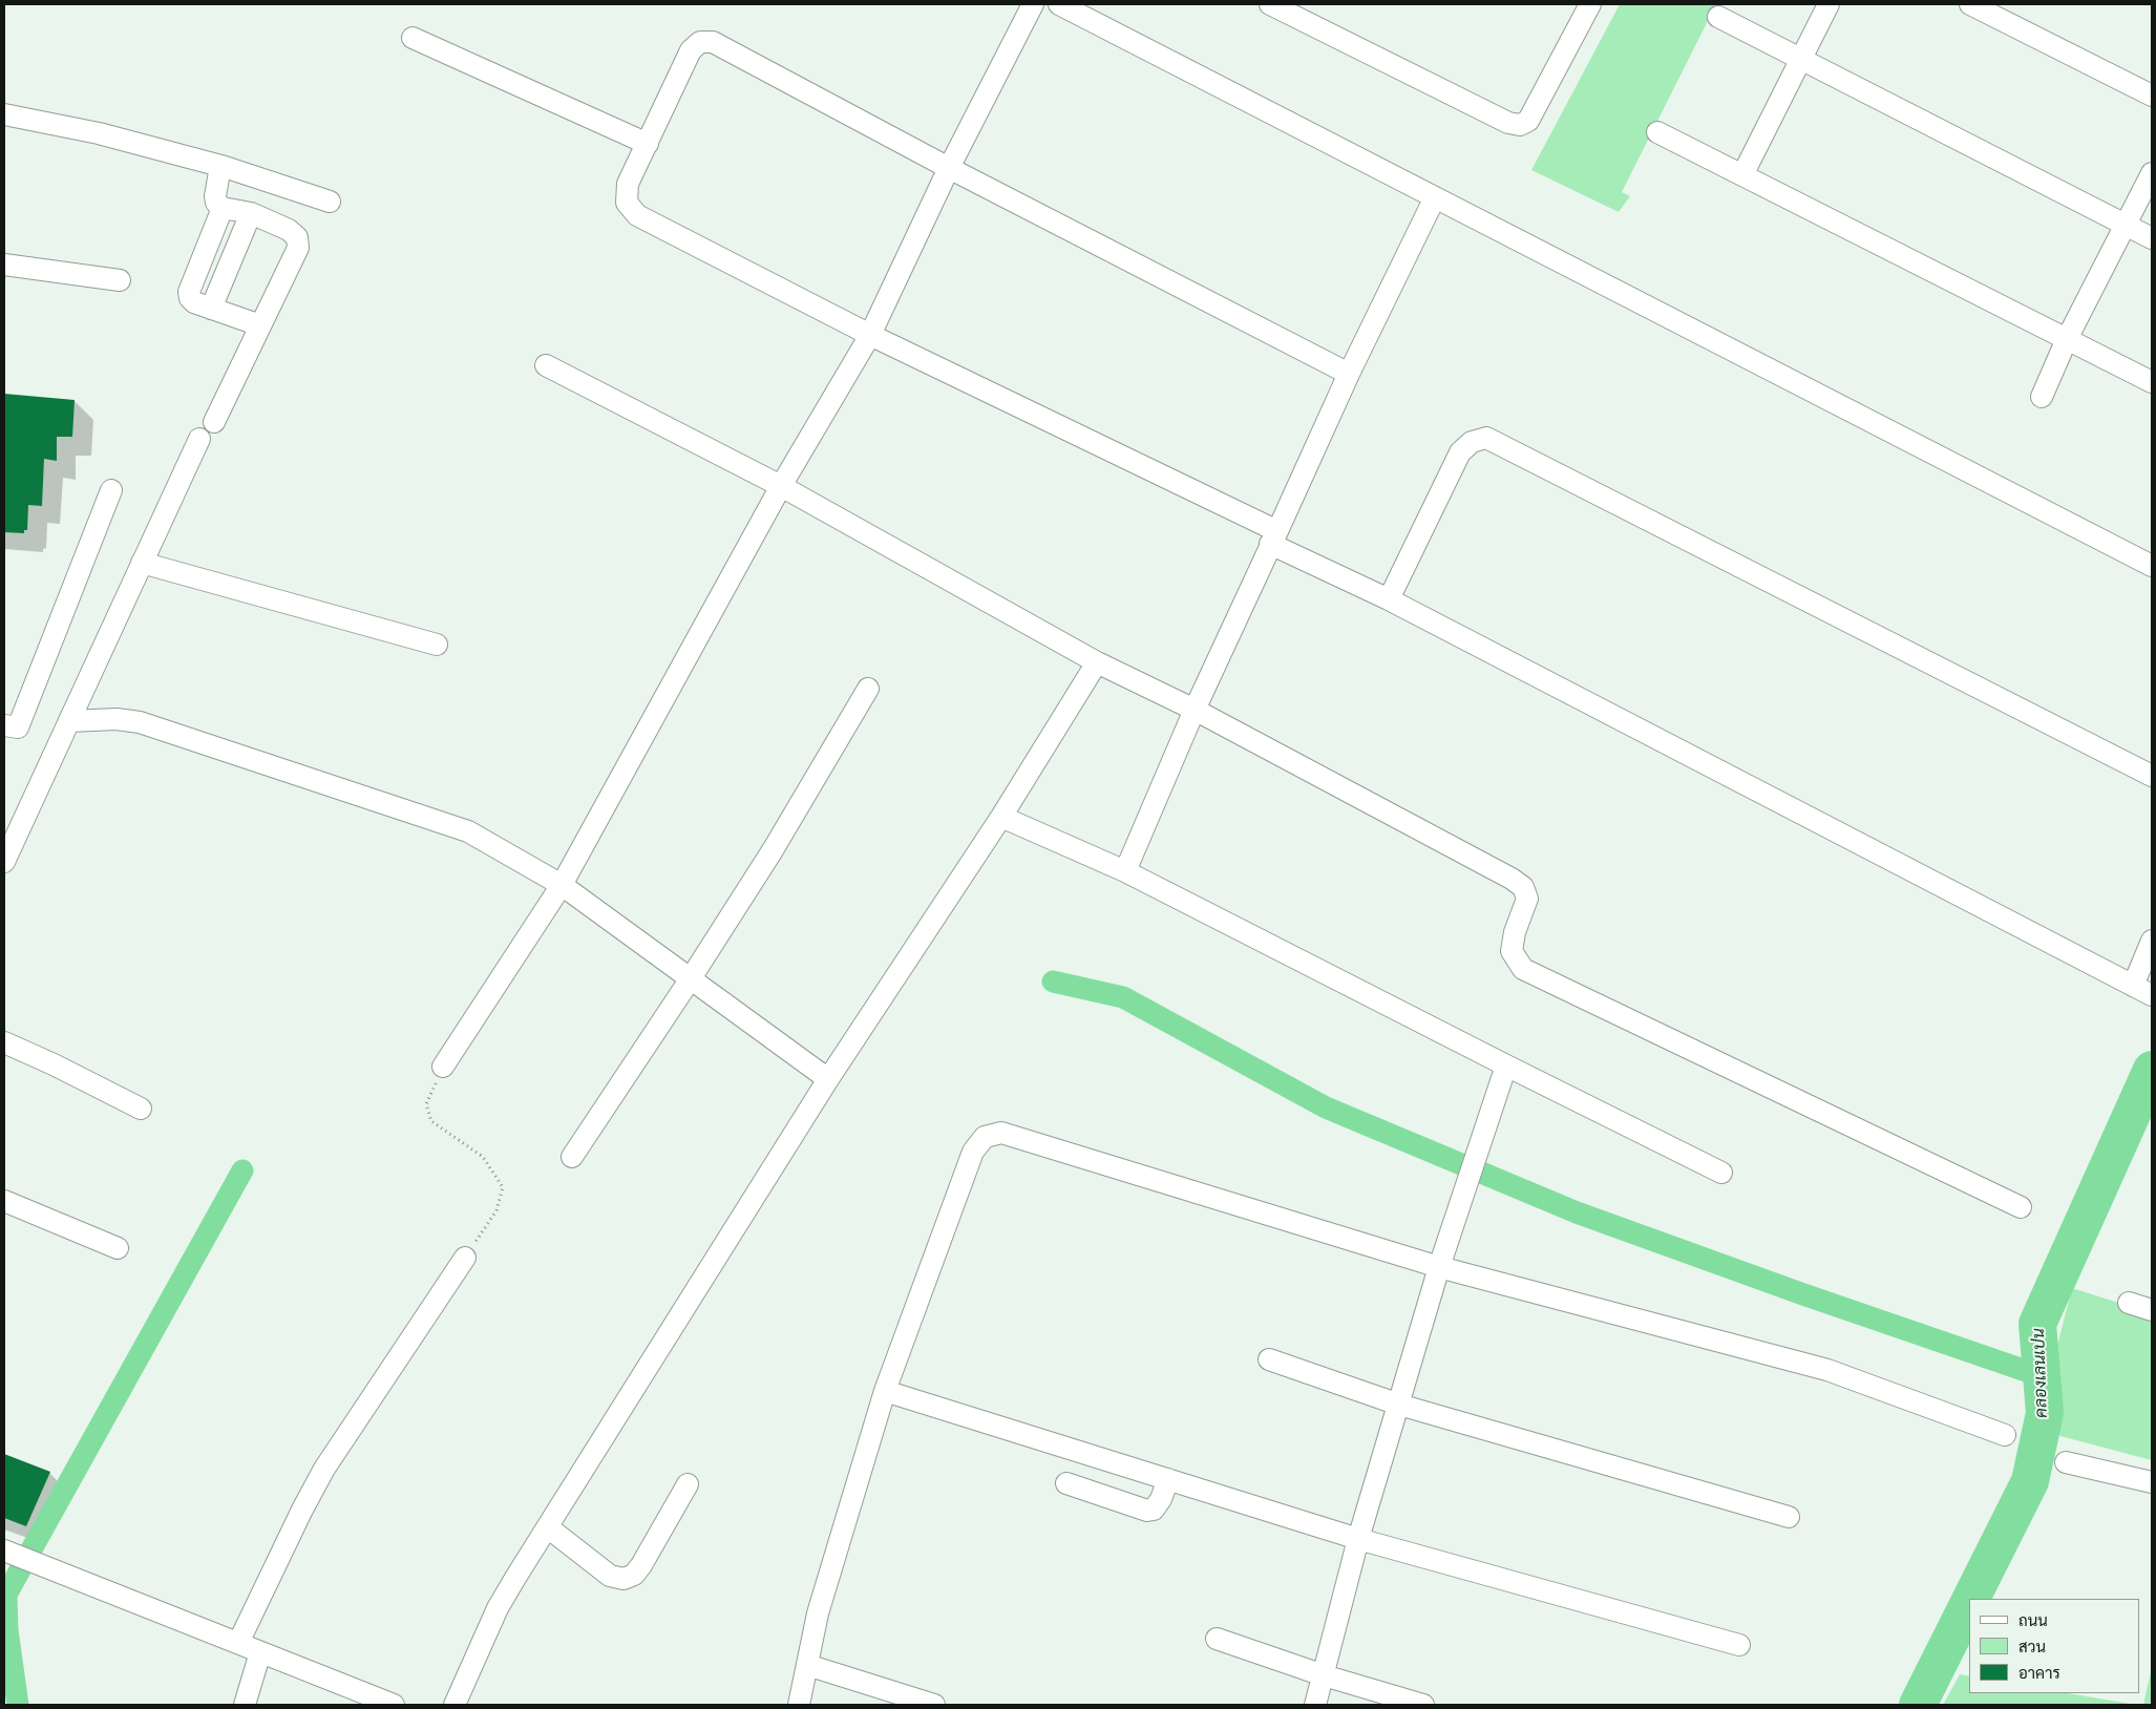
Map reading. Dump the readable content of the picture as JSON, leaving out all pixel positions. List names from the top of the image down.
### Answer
{
  "water": ["คลองเลนเปน"],
  "legend": ["ถนน", "สวน", "อาคาร"]
}
